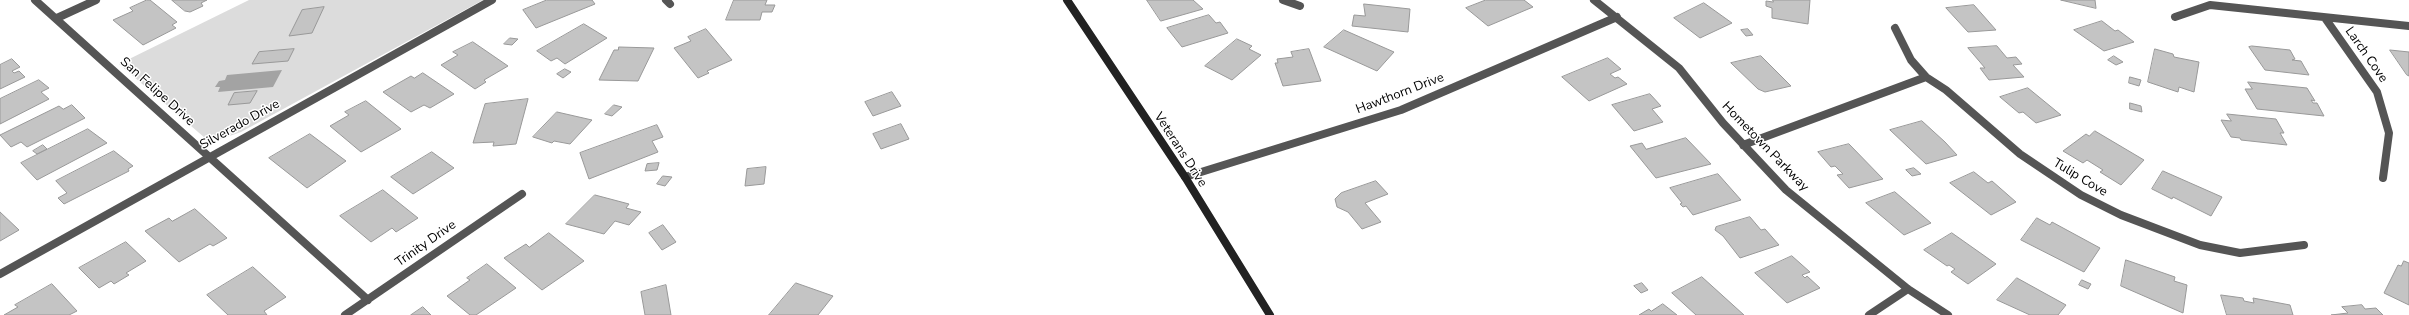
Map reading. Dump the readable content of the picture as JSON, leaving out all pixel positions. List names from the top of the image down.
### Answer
{
  "streets": {
    "main road": ["Veterans Drive"],
    "street": [
      "Larch Cove",
      "San Felipe Drive",
      "Hawthorn Drive",
      "Silverado Drive",
      "Hometown Parkway",
      "Tulip Cove",
      "Trinity Drive"
    ]
  },
  "crossings": [
    ["San Felipe Drive", "Silverado Drive"],
    ["San Felipe Drive", "Trinity Drive"],
    ["Hawthorn Drive", "Hometown Parkway"],
    ["Hawthorn Drive", "Veterans Drive"]
  ]
}
